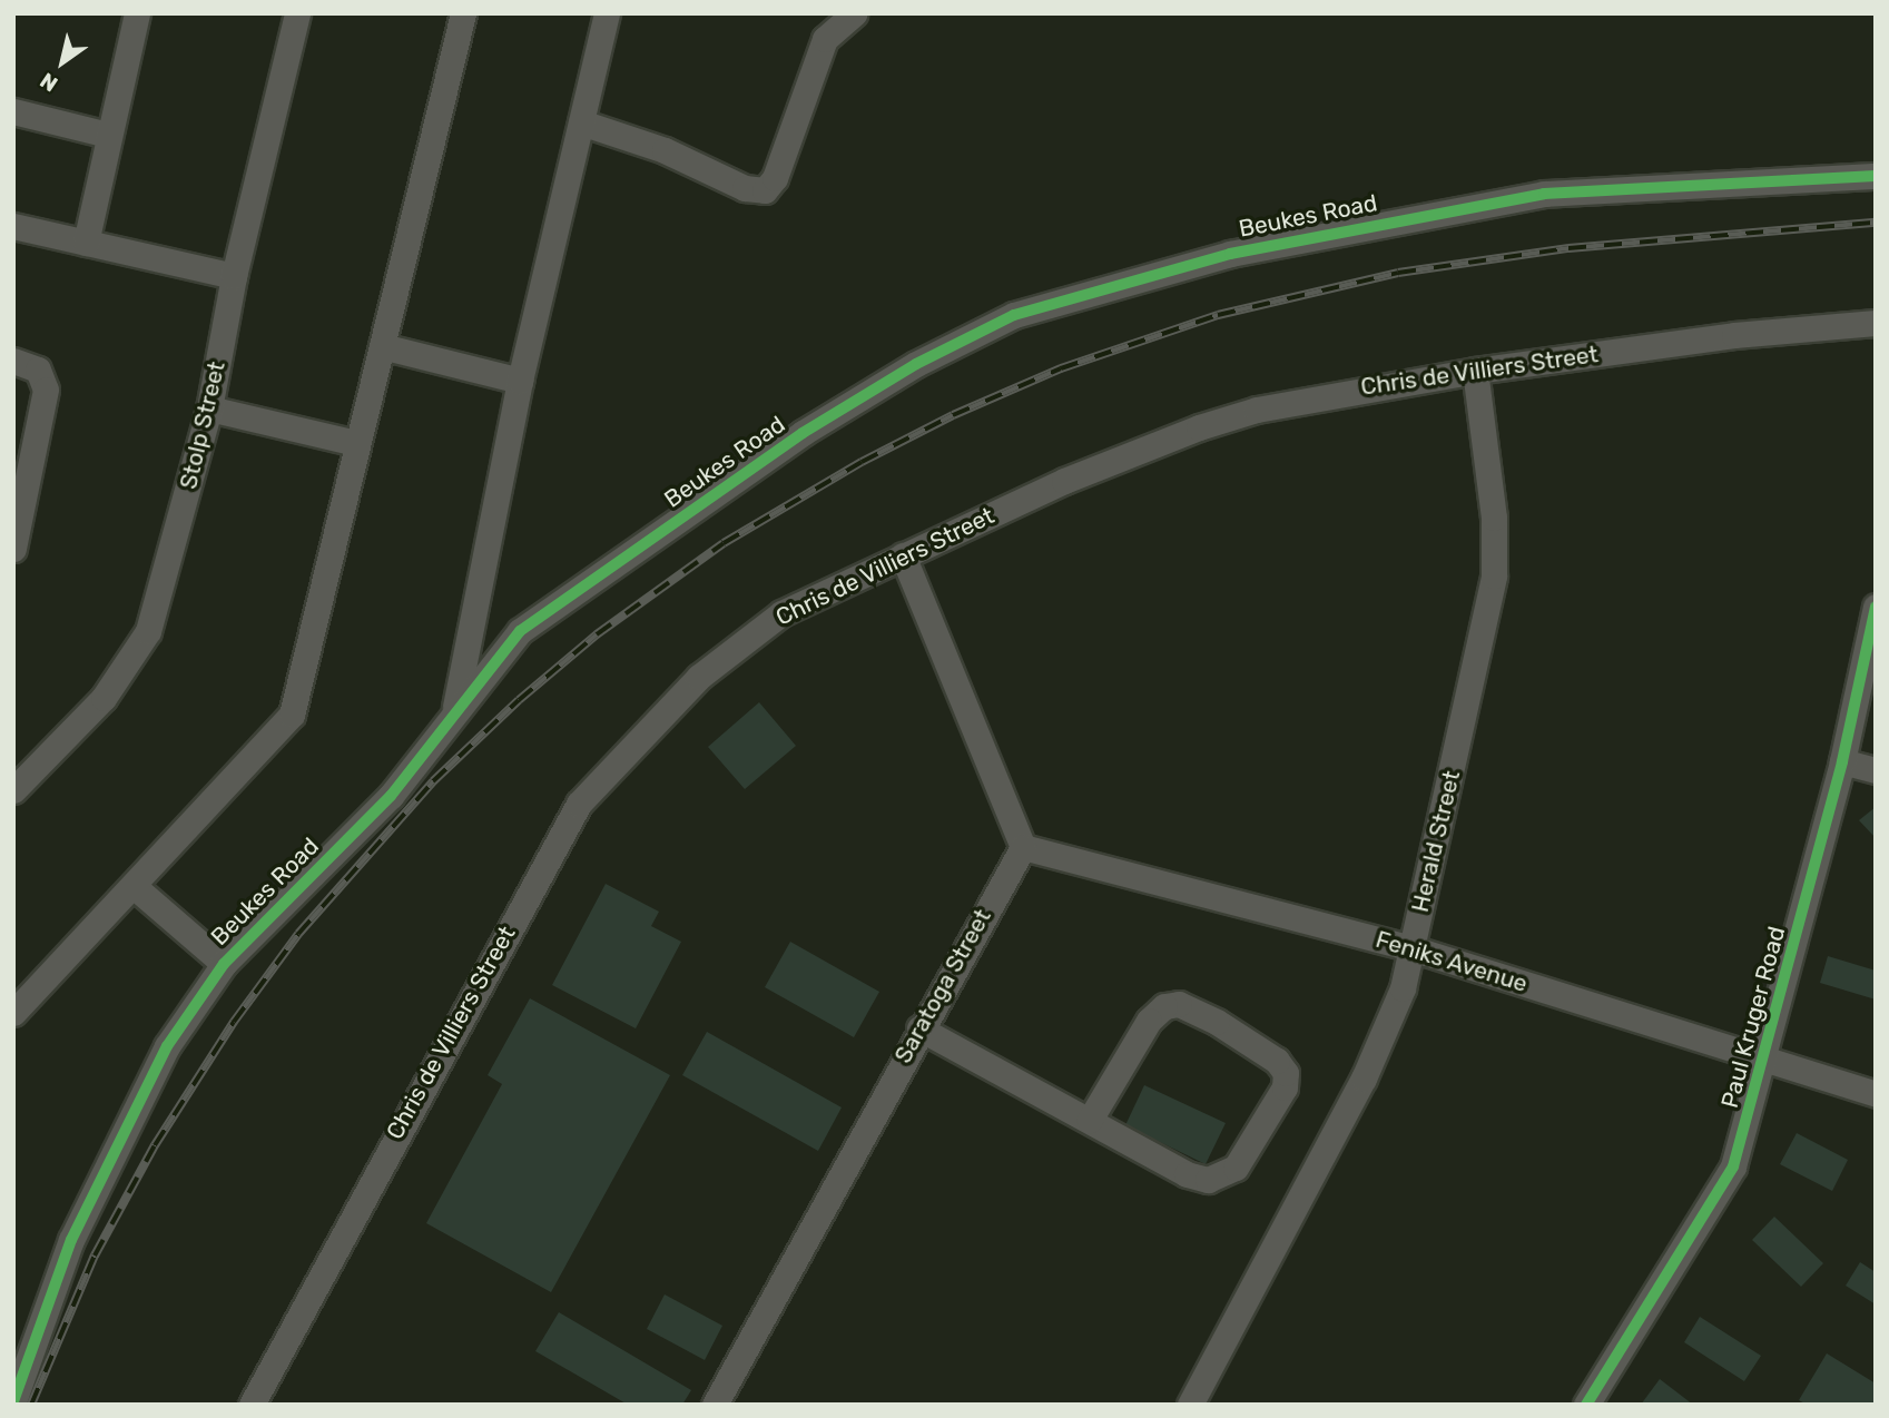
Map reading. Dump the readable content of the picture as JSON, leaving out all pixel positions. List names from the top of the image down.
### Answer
{
  "streets": {
    "street": [
      "Beukes Road",
      "Chris de Villiers Street",
      "Stolp Street",
      "Herald Street",
      "Feniks Avenue",
      "Saratoga Street",
      "Paul Kruger Road"
    ]
  },
  "crossings": [
    ["Chris de Villiers Street", "Herald Street"],
    ["Herald Street", "Feniks Avenue"],
    ["Feniks Avenue", "Saratoga Street"],
    ["Feniks Avenue", "Paul Kruger Road"]
  ],
  "north": "bottom left"
}
